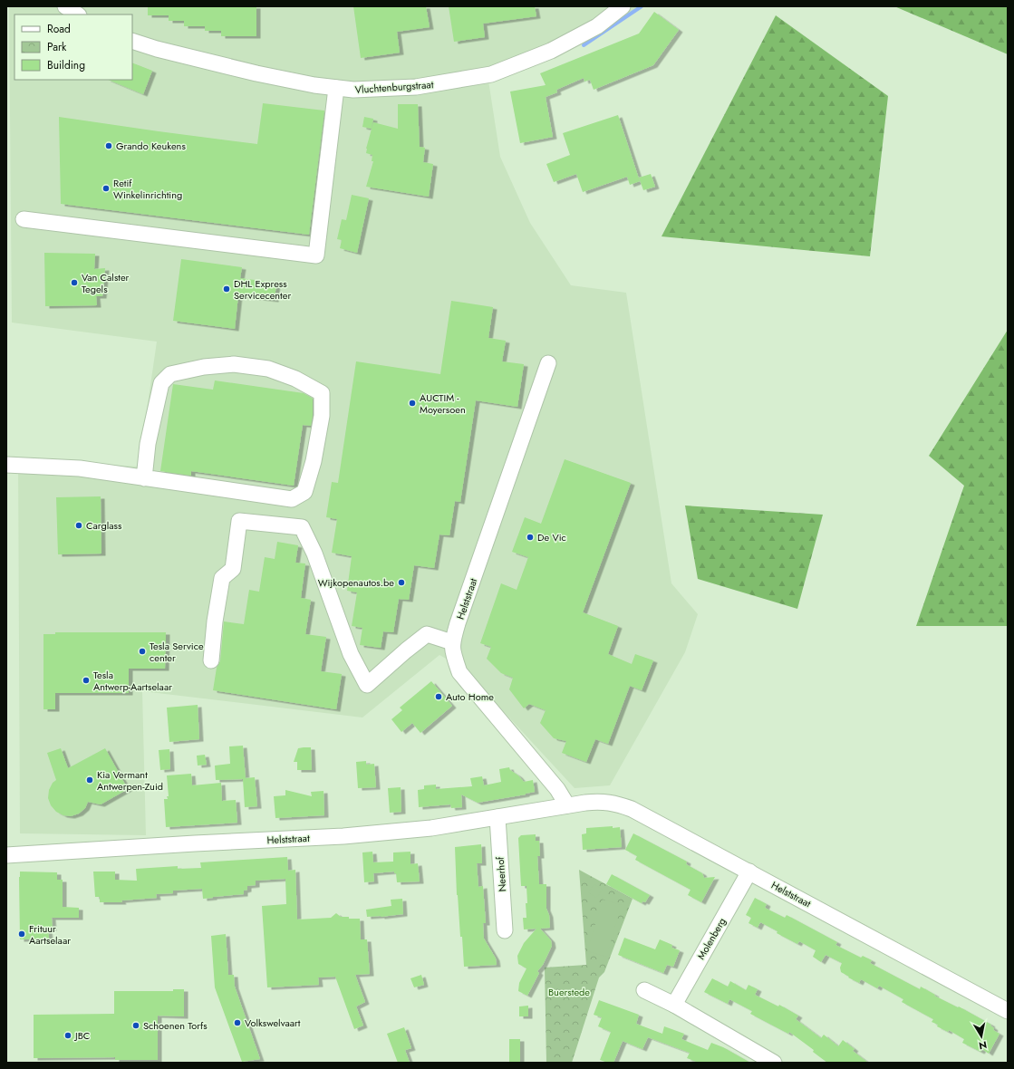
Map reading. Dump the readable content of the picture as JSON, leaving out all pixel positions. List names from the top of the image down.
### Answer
{
  "streets": {
    "street": [
      "Vluchtenburgstraat",
      "Helststraat",
      "Neerhof",
      "Molenberg"
    ]
  },
  "crossings": [
    ["Helststraat", "Neerhof"],
    ["Helststraat", "Molenberg"]
  ],
  "parks": ["Buerstede"],
  "places": [
    "Grando Keukens",
    "Retif Winkelinrichting",
    "Van Calster Tegels",
    "DHL Express Servicecenter",
    "AUCTIM - Moyersoen",
    "Carglass",
    "De Vic",
    "Wijkopenautos.be",
    "Tesla Service center",
    "Tesla Antwerp-Aartselaar",
    "Auto Home",
    "Kia Vermant Antwerpen-Zuid",
    "Frituur Aartselaar",
    "Volkswelvaart",
    "Schoenen Torfs",
    "JBC"
  ],
  "legend": ["Road", "Park", "Building"],
  "north": "bottom"
}
